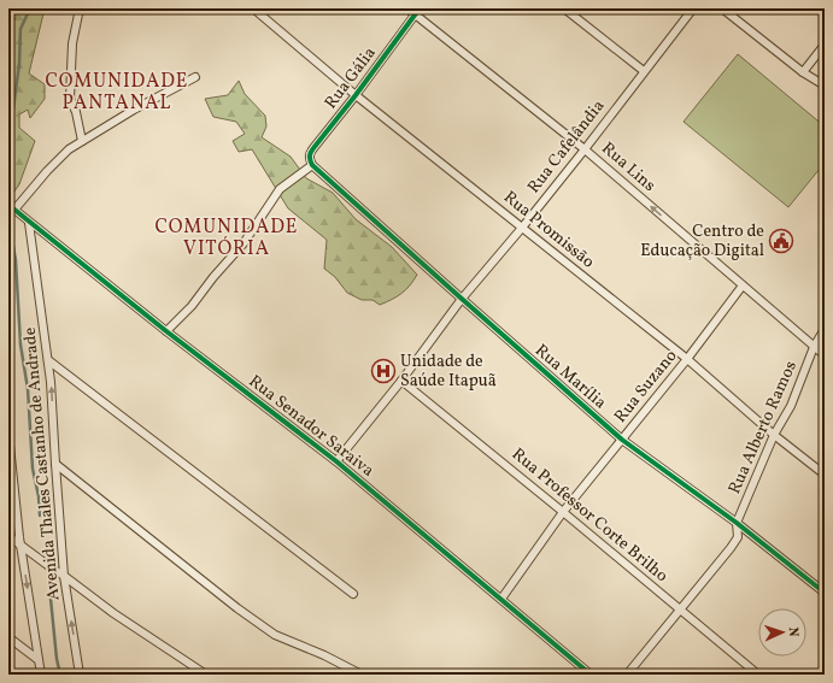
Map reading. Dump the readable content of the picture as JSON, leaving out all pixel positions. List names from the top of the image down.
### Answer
{
  "streets": {
    "street": [
      "Rua Gália",
      "Rua Cafelândia",
      "Rua Lins",
      "Rua Promissão",
      "Rua Marília",
      "Rua Suzano",
      "Rua Senador Saraiva",
      "Rua Alberto Ramos",
      "Avenida Thales Castanho de Andrade",
      "Rua Professor Corte Brilho"
    ]
  },
  "crossings": [
    ["Rua Gália", "Rua Lins"],
    ["Rua Gália", "Rua Promissão"],
    ["Rua Gália", "Rua Marília"],
    ["Rua Cafelândia", "Rua Lins"],
    ["Rua Cafelândia", "Rua Promissão"],
    ["Rua Cafelândia", "Rua Marília"],
    ["Rua Cafelândia", "Rua Senador Saraiva"],
    ["Rua Cafelândia", "Rua Professor Corte Brilho"],
    ["Rua Lins", "Rua Suzano"],
    ["Rua Lins", "Rua Alberto Ramos"],
    ["Rua Promissão", "Rua Suzano"],
    ["Rua Promissão", "Rua Alberto Ramos"],
    ["Rua Marília", "Rua Suzano"],
    ["Rua Marília", "Rua Alberto Ramos"],
    ["Rua Suzano", "Rua Senador Saraiva"],
    ["Rua Suzano", "Rua Professor Corte Brilho"],
    ["Rua Senador Saraiva", "Avenida Thales Castanho de Andrade"],
    ["Rua Alberto Ramos", "Rua Professor Corte Brilho"]
  ],
  "one_way": ["Rua Lins"],
  "districts": ["COMUNIDADE PANTANAL", "COMUNIDADE VITÓRIA"],
  "places": {
    "public building": ["Centro de Educação Digital"],
    "hospital": ["Unidade de Saúde Itapuã"]
  },
  "north": "right"
}
